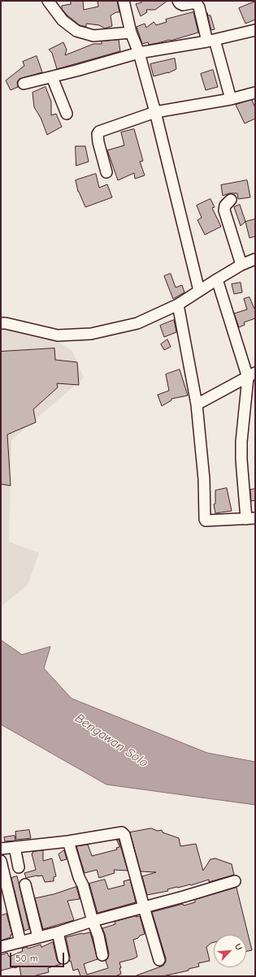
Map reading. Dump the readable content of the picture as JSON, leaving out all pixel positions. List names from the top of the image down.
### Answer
{
  "water": ["Bengawan Solo"],
  "scale_bar": "50 m",
  "north": "top right"
}
